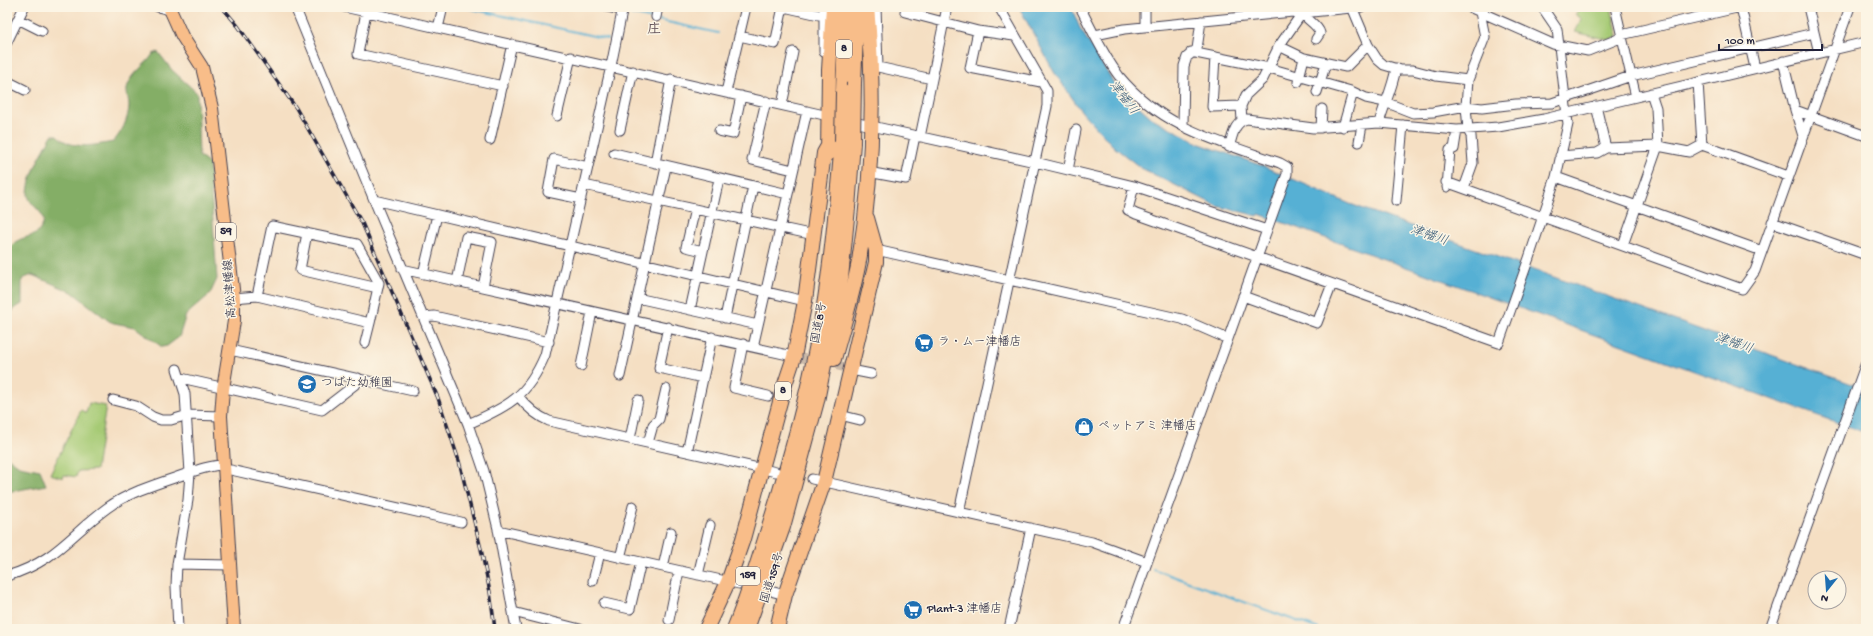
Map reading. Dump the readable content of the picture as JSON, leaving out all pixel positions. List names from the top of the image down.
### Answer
{
  "streets": {
    "highway": [
      "8",
      "国道8号",
      "159",
      "国道159号"
    ],
    "main road": ["59", "高松津幡線"]
  },
  "crossings": [
    ["8", "国道8号"],
    ["国道8号", "国道159号"]
  ],
  "districts": ["庄"],
  "water": ["津幡川"],
  "places": {
    "supermarket": ["ラ・ムー津幡店", "Plant-3 津幡店"],
    "school or university": ["つばた幼稚園"],
    "shop": ["ペットアミ 津幡店"]
  },
  "scale_bar": "100 m",
  "north": "bottom"
}
